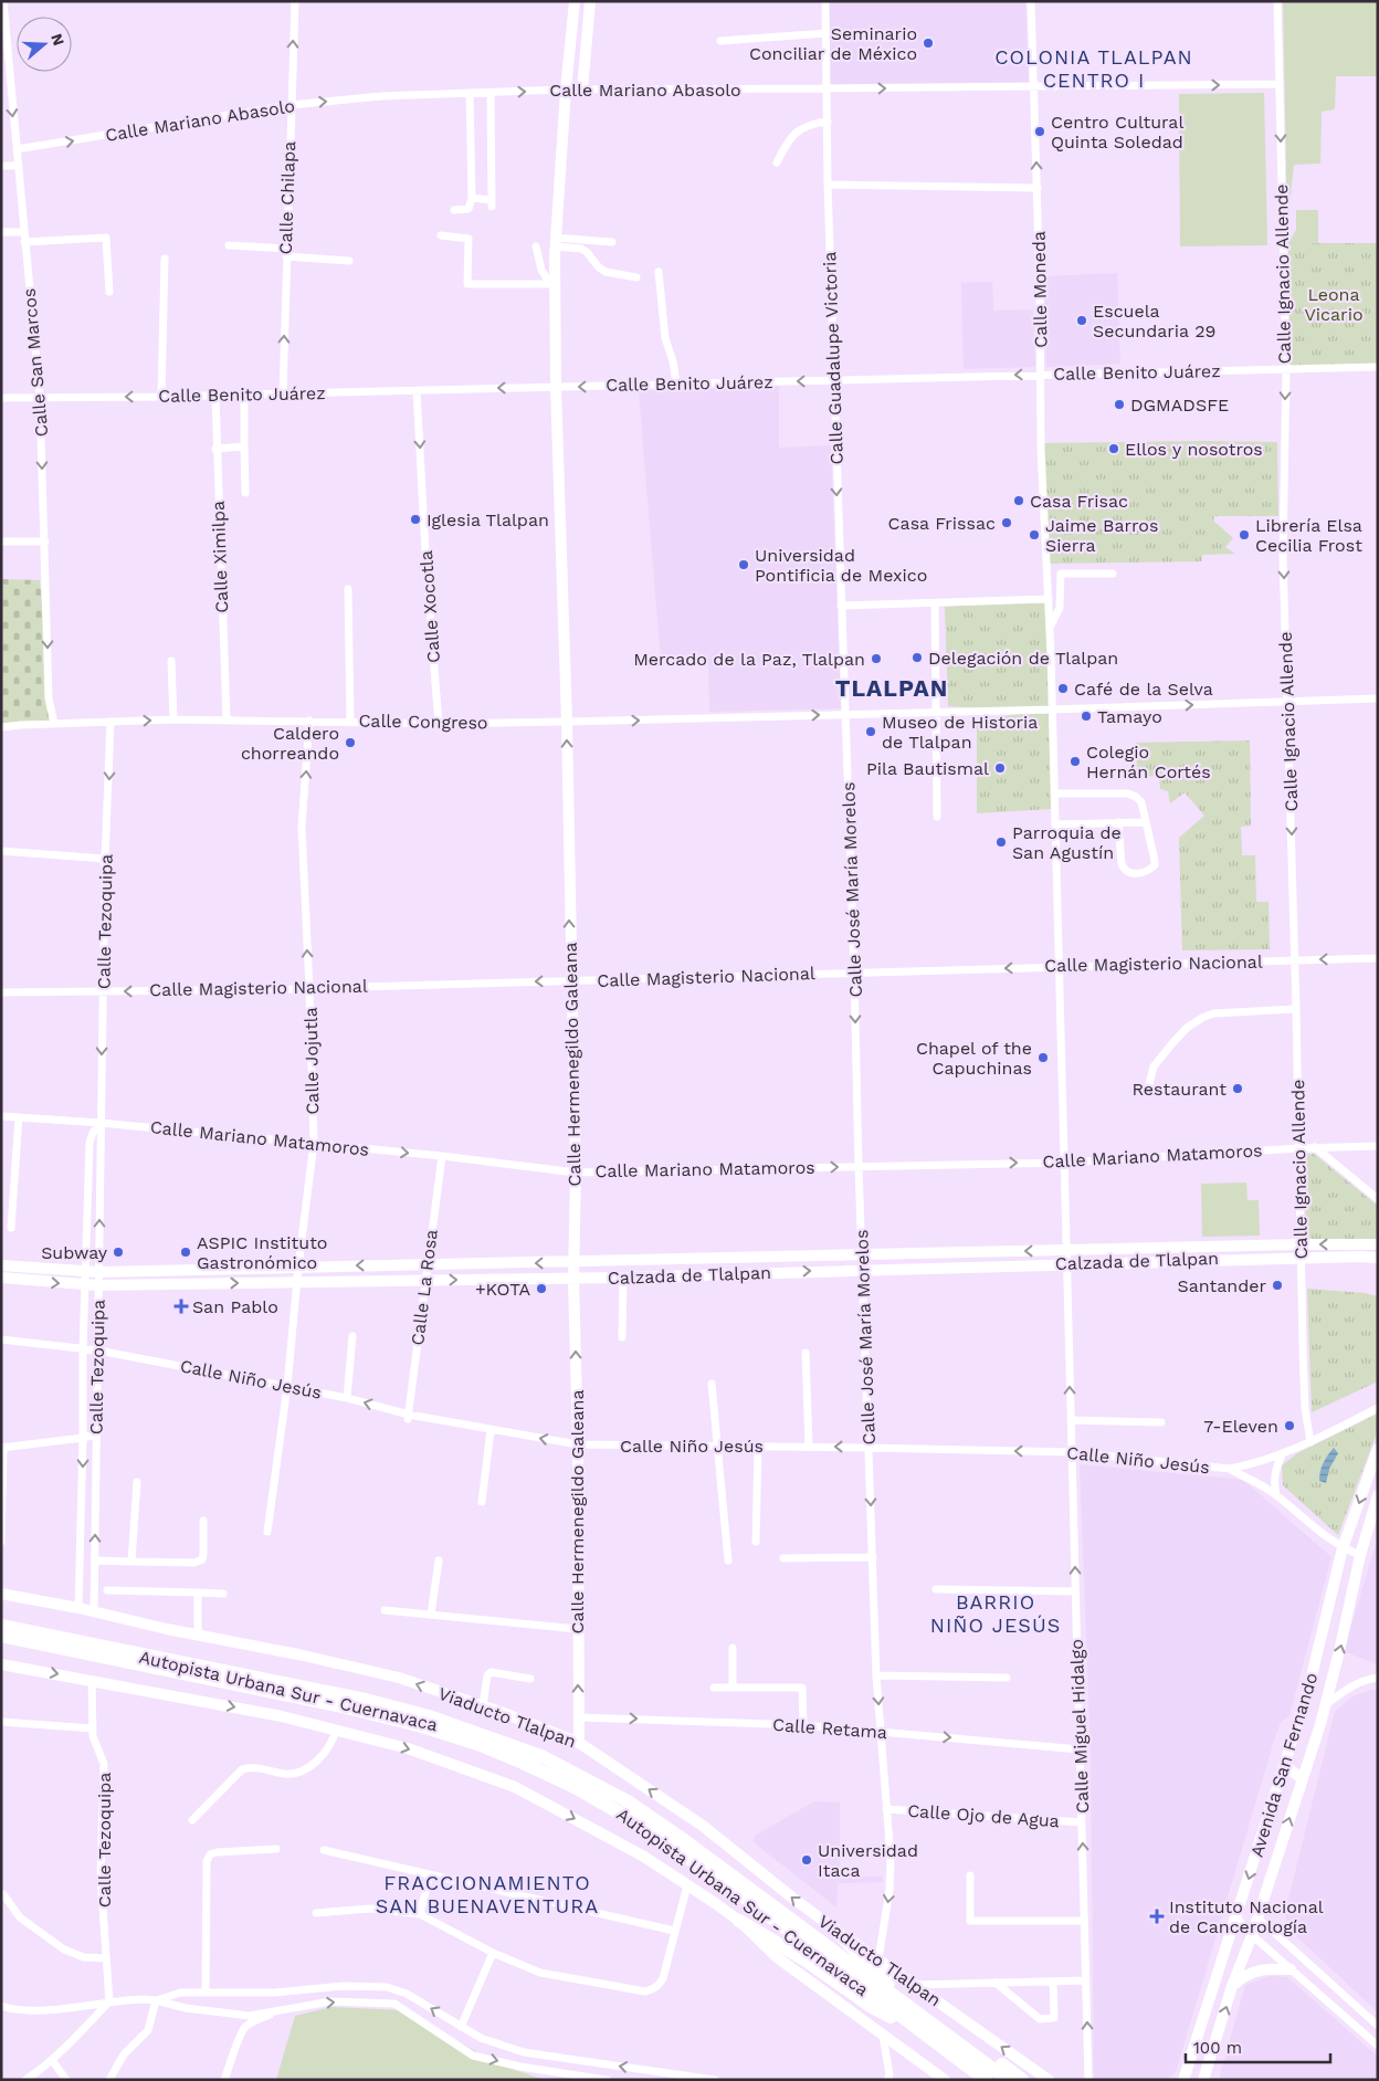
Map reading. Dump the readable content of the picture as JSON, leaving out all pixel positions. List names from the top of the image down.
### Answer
{
  "streets": {
    "highway": ["Autopista Urbana Sur - Cuernavaca", "Viaducto Tlalpan"],
    "main road": [
      "Calle Mariano Abasolo",
      "Calle Hermenegildo Galeana",
      "Calzada de Tlalpan",
      "Avenida San Fernando"
    ],
    "street": [
      "Calle Chilapa",
      "Calle Ignacio Allende",
      "Calle Moneda",
      "Calle Guadalupe Victoria",
      "Calle San Marcos",
      "Calle Benito Juárez",
      "Calle Ximilpa",
      "Calle Xocotla",
      "Calle Congreso",
      "Calle José María Morelos",
      "Calle Tezoquipa",
      "Calle Magisterio Nacional",
      "Calle Jojutla",
      "Calle Mariano Matamoros",
      "Calle La Rosa",
      "Calle Niño Jesús",
      "Calle Miguel Hidalgo",
      "Calle Retama",
      "Calle Ojo de Agua"
    ]
  },
  "crossings": [
    ["Calle Mariano Abasolo", "Calle Chilapa"],
    ["Calle Mariano Abasolo", "Calle Ignacio Allende"],
    ["Calle Mariano Abasolo", "Calle Moneda"],
    ["Calle Mariano Abasolo", "Calle Guadalupe Victoria"],
    ["Calle Mariano Abasolo", "Calle San Marcos"],
    ["Calle Mariano Abasolo", "Calle Hermenegildo Galeana"],
    ["Calle Chilapa", "Calle Benito Juárez"],
    ["Calle Ignacio Allende", "Calle Benito Juárez"],
    ["Calle Ignacio Allende", "Calle Congreso"],
    ["Calle Ignacio Allende", "Calle Magisterio Nacional"],
    ["Calle Ignacio Allende", "Calle Mariano Matamoros"],
    ["Calle Ignacio Allende", "Calzada de Tlalpan"],
    ["Calle Ignacio Allende", "Calle Niño Jesús"],
    ["Calle Moneda", "Calle Benito Juárez"],
    ["Calle Moneda", "Calle Congreso"],
    ["Calle Moneda", "Calle Miguel Hidalgo"],
    ["Calle Guadalupe Victoria", "Calle Benito Juárez"],
    ["Calle Guadalupe Victoria", "Calle Congreso"],
    ["Calle Guadalupe Victoria", "Calle José María Morelos"],
    ["Calle San Marcos", "Calle Benito Juárez"],
    ["Calle San Marcos", "Calle Congreso"],
    ["Calle Benito Juárez", "Calle Ximilpa"],
    ["Calle Benito Juárez", "Calle Xocotla"],
    ["Calle Benito Juárez", "Calle Hermenegildo Galeana"],
    ["Calle Ximilpa", "Calle Congreso"],
    ["Calle Xocotla", "Calle Congreso"],
    ["Calle Congreso", "Calle José María Morelos"],
    ["Calle Congreso", "Calle Tezoquipa"],
    ["Calle Congreso", "Calle Jojutla"],
    ["Calle Congreso", "Calle Hermenegildo Galeana"],
    ["Calle Congreso", "Calle Miguel Hidalgo"],
    ["Calle José María Morelos", "Calle Magisterio Nacional"],
    ["Calle José María Morelos", "Calle Mariano Matamoros"],
    ["Calle José María Morelos", "Calzada de Tlalpan"],
    ["Calle José María Morelos", "Calle Niño Jesús"],
    ["Calle José María Morelos", "Viaducto Tlalpan"],
    ["Calle José María Morelos", "Calle Retama"],
    ["Calle José María Morelos", "Calle Ojo de Agua"],
    ["Calle Tezoquipa", "Calle Magisterio Nacional"],
    ["Calle Tezoquipa", "Calle Mariano Matamoros"],
    ["Calle Tezoquipa", "Calzada de Tlalpan"],
    ["Calle Tezoquipa", "Calle Niño Jesús"],
    ["Calle Tezoquipa", "Viaducto Tlalpan"],
    ["Calle Magisterio Nacional", "Calle Jojutla"],
    ["Calle Magisterio Nacional", "Calle Hermenegildo Galeana"],
    ["Calle Magisterio Nacional", "Calle Miguel Hidalgo"],
    ["Calle Jojutla", "Calle Mariano Matamoros"],
    ["Calle Jojutla", "Calzada de Tlalpan"],
    ["Calle Jojutla", "Calle Niño Jesús"],
    ["Calle Hermenegildo Galeana", "Calle Mariano Matamoros"],
    ["Calle Hermenegildo Galeana", "Calzada de Tlalpan"],
    ["Calle Hermenegildo Galeana", "Calle Niño Jesús"],
    ["Calle Hermenegildo Galeana", "Viaducto Tlalpan"],
    ["Calle Hermenegildo Galeana", "Calle Retama"],
    ["Calle Mariano Matamoros", "Calle La Rosa"],
    ["Calle Mariano Matamoros", "Calle Miguel Hidalgo"],
    ["Calzada de Tlalpan", "Calle La Rosa"],
    ["Calzada de Tlalpan", "Calle Miguel Hidalgo"],
    ["Calle La Rosa", "Calle Niño Jesús"],
    ["Calle Niño Jesús", "Calle Miguel Hidalgo"],
    ["Autopista Urbana Sur - Cuernavaca", "Viaducto Tlalpan"],
    ["Calle Miguel Hidalgo", "Calle Retama"],
    ["Calle Miguel Hidalgo", "Calle Ojo de Agua"]
  ],
  "one_way": [
    "Calle Mariano Abasolo",
    "Calle Chilapa",
    "Calle Ignacio Allende",
    "Calle San Marcos",
    "Calle Benito Juárez",
    "Calle Xocotla",
    "Calle Congreso",
    "Calle José María Morelos",
    "Calle Magisterio Nacional",
    "Calle Mariano Matamoros",
    "Calle Miguel Hidalgo"
  ],
  "districts": [
    "COLONIA TLALPAN CENTRO I",
    "TLALPAN",
    "BARRIO NIÑO JESÚS",
    "FRACCIONAMIENTO SAN BUENAVENTURA"
  ],
  "parks": ["Leona Vicario"],
  "places": {
    "other": [
      "Seminario Conciliar de México",
      "Centro Cultural Quinta Soledad",
      "Escuela Secundaria 29",
      "DGMADSFE",
      "Ellos y nosotros",
      "Casa Frisac",
      "Iglesia Tlalpan",
      "Casa Frissac",
      "Jaime Barros Sierra",
      "Librería Elsa Cecilia Frost",
      "Universidad Pontificia de Mexico",
      "Delegación de Tlalpan",
      "Mercado de la Paz, Tlalpan",
      "Café de la Selva",
      "Tamayo",
      "Museo de Historia de Tlalpan",
      "Caldero chorreando",
      "Colegio Hernán Cortés",
      "Pila Bautismal",
      "Parroquia de San Agustín",
      "Chapel of the Capuchinas",
      "Restaurant",
      "Subway",
      "ASPIC Instituto Gastronómico",
      "Santander",
      "+KOTA",
      "7-Eleven",
      "Universidad Itaca"
    ],
    "health": ["San Pablo", "Instituto Nacional de Cancerología"]
  },
  "scale_bar": "100 m",
  "north": "right"
}
